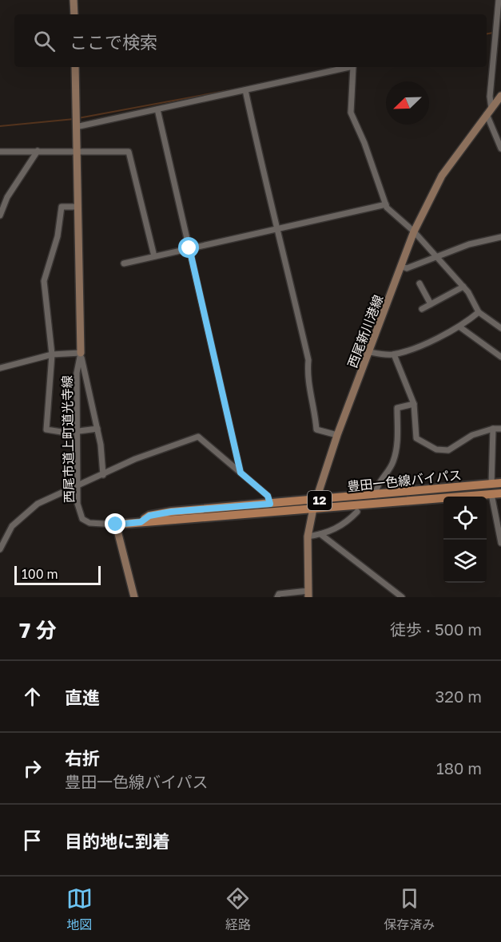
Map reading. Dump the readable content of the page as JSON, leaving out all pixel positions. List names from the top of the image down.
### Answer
{
  "streets": {
    "main road": ["西尾新川港線", "豊田一色線バイパス", "12"],
    "street": ["西尾市道上町道光寺線"]
  },
  "crossings": [
    ["西尾新川港線", "豊田一色線バイパス"],
    ["西尾市道上町道光寺線", "豊田一色線バイパス"]
  ],
  "scale_bar": "100 m",
  "north": "bottom left",
  "page": {
    "search": "ここで検索",
    "scale": "100 m",
    "heading": ["7 分", "徒歩 · 500 m"],
    "list": [
      ["直進", "320 m"],
      ["右折", "豊田一色線バイパス", "180 m"],
      "目的地に到着"
    ],
    "nav": ["地図", "経路", "保存済み"]
  }
}
